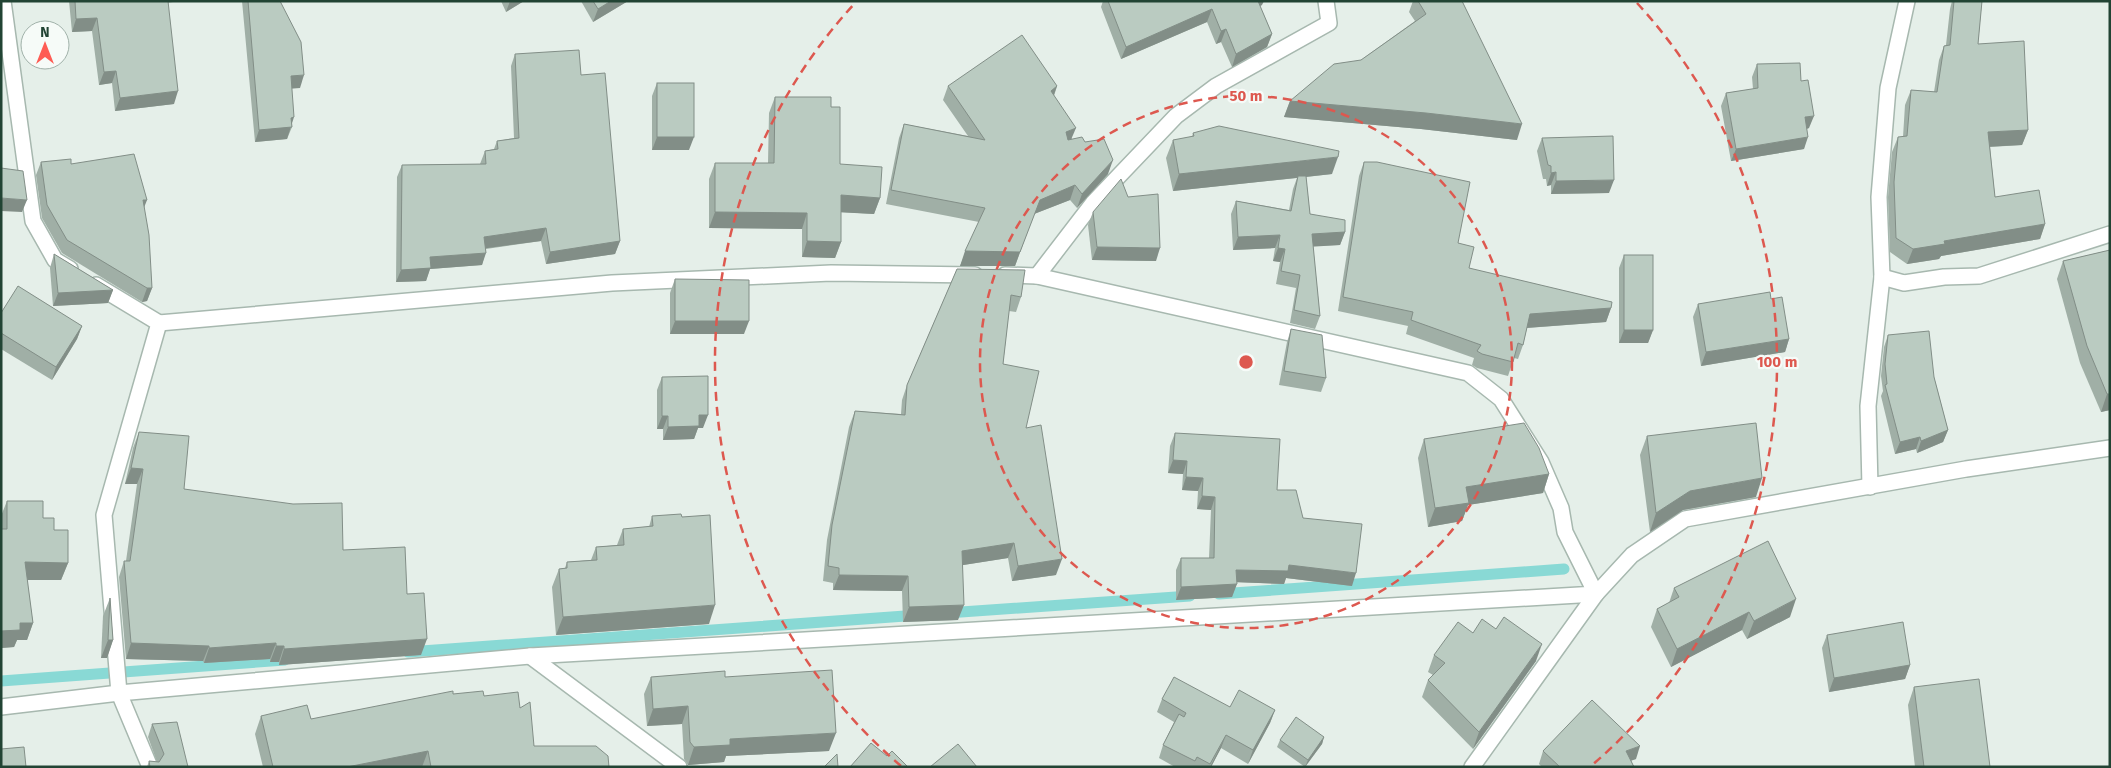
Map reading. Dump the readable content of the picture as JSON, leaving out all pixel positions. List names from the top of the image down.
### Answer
{
  "north": "top",
  "rings": ["50 m", "100 m"]
}
